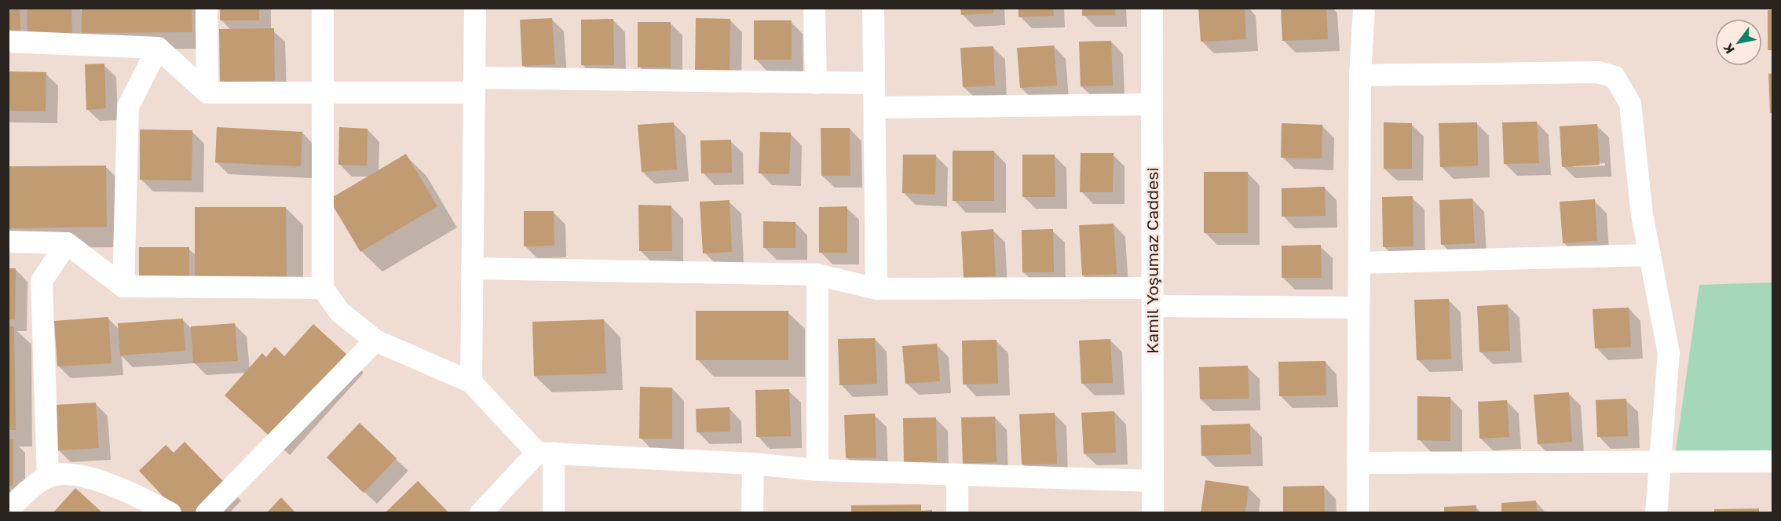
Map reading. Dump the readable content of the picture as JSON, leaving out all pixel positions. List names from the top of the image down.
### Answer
{
  "streets": {
    "street": ["Kamil Yoşumaz Caddesi"]
  },
  "north": "bottom left"
}
